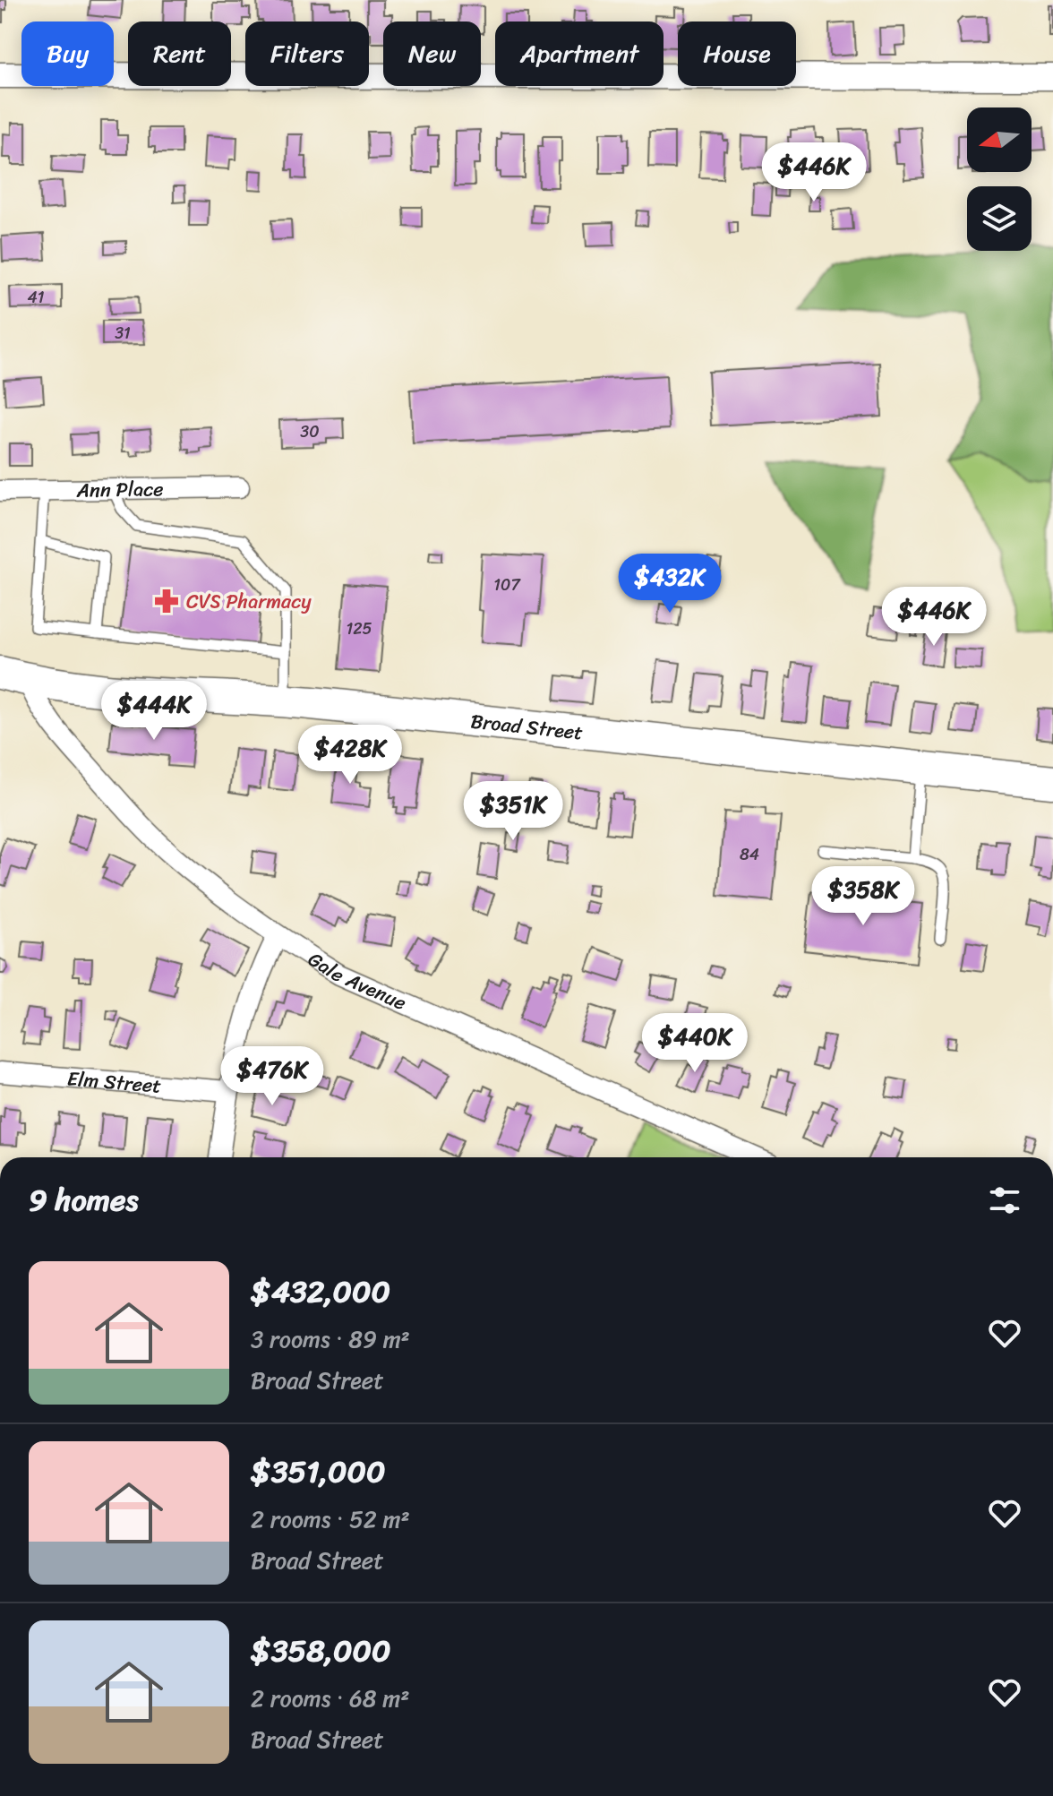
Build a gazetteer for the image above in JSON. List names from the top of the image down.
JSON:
{
  "streets": {
    "main road": ["Broad Street"],
    "street": ["Ann Place", "Gale Avenue", "Elm Street"]
  },
  "crossings": [
    ["Broad Street", "Gale Avenue"]
  ],
  "places": {
    "pharmacy": ["CVS Pharmacy"]
  },
  "house_numbers": [
    "41",
    "31",
    "30",
    "107",
    "125",
    "84"
  ],
  "north": "left",
  "page": {
    "chip": [
      "Buy",
      "Rent",
      "Filters",
      "New",
      "Apartment",
      "House"
    ],
    "price": [
      "$446K",
      "$432K",
      "$446K",
      "$444K",
      "$428K",
      "$351K",
      "$358K",
      "$440K",
      "$476K"
    ],
    "heading": "9 homes",
    "list": [
      {
        "name": "$432,000",
        "note": "3 rooms · 89 m² · Broad Street"
      },
      {
        "name": "$351,000",
        "note": "2 rooms · 52 m² · Broad Street"
      },
      {
        "name": "$358,000",
        "note": "2 rooms · 68 m² · Broad Street"
      }
    ]
  }
}
